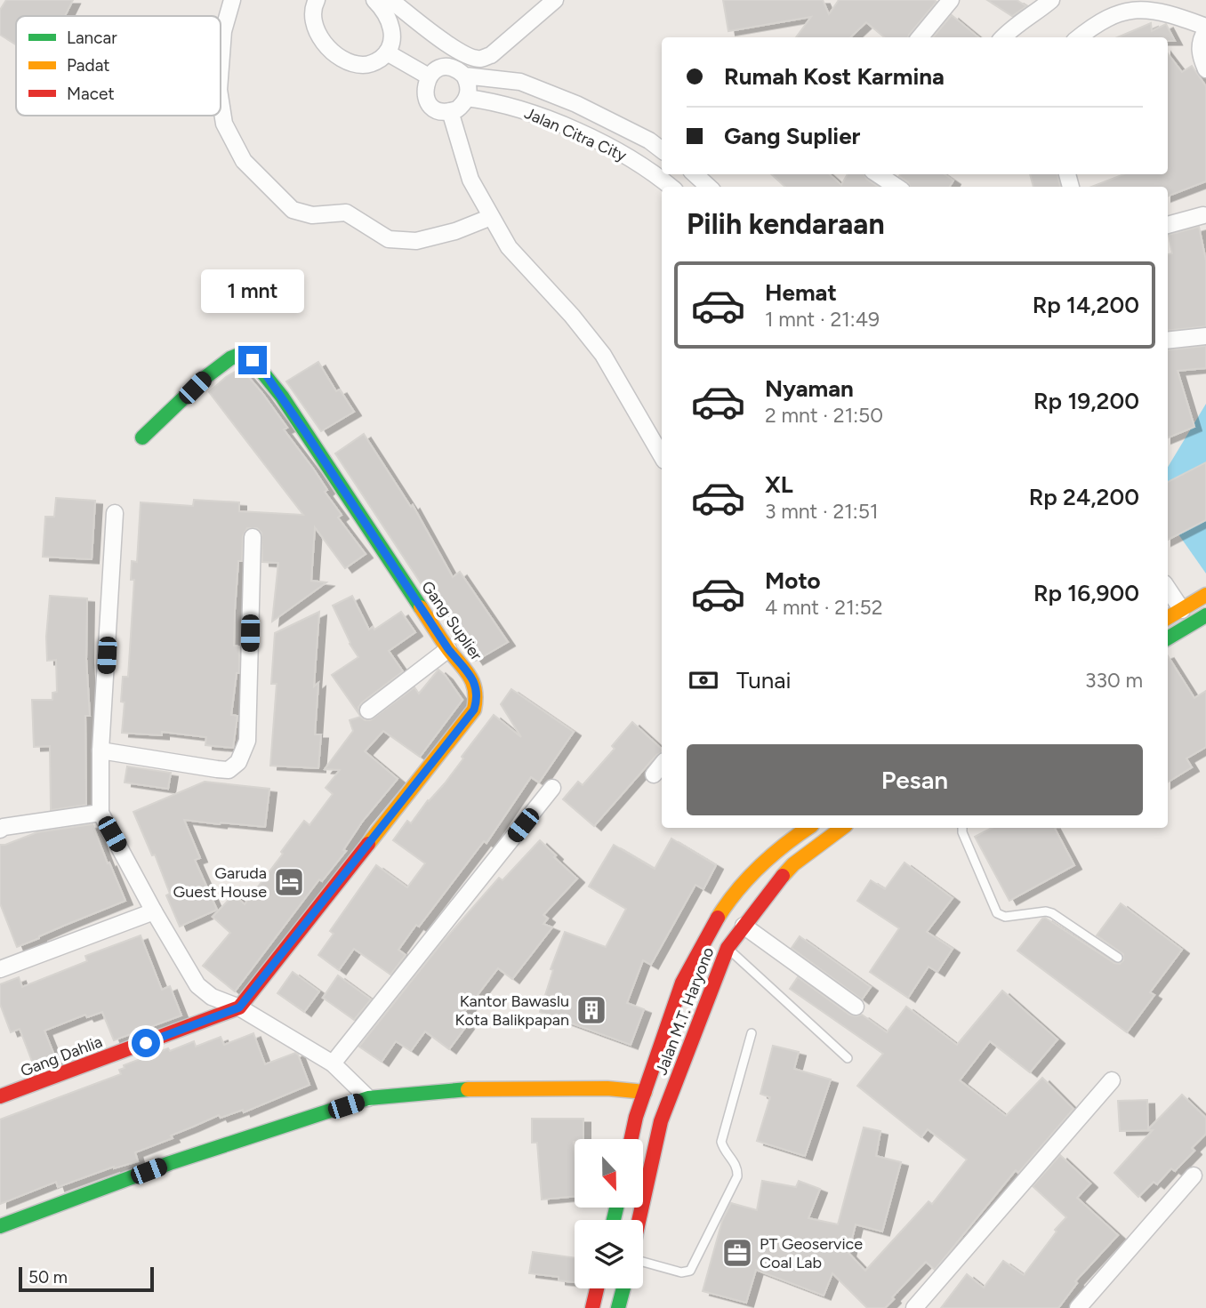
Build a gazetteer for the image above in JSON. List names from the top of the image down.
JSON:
{
  "streets": {
    "street": [
      "Jalan Citra City",
      "Gang Suplier",
      "Jalan M.T. Haryono",
      "Gang Dahlia"
    ]
  },
  "crossings": [
    ["Gang Suplier", "Gang Dahlia"]
  ],
  "places": {
    "hotel": ["Garuda Guest House"],
    "building": ["Kantor Bawaslu Kota Balikpapan"],
    "office": ["PT Geoservice Coal Lab"]
  },
  "legend": ["Lancar", "Padat", "Macet"],
  "scale_bar": "50 m",
  "north": "bottom",
  "page": {
    "banner": ["Rumah Kost Karmina", "Gang Suplier"],
    "heading": "Pilih kendaraan",
    "list": [
      {
        "name": "Hemat",
        "note": "1 mnt · 21:49",
        "value": "Rp 14,200"
      },
      {
        "name": "Nyaman",
        "note": "2 mnt · 21:50",
        "value": "Rp 19,200"
      },
      {
        "name": "XL",
        "note": "3 mnt · 21:51",
        "value": "Rp 24,200"
      },
      {
        "name": "Moto",
        "note": "4 mnt · 21:52",
        "value": "Rp 16,900"
      }
    ],
    "bubble": "1 mnt",
    "pay": ["Tunai", "330 m"],
    "buttons": "Pesan",
    "scale": "50 m"
  }
}
